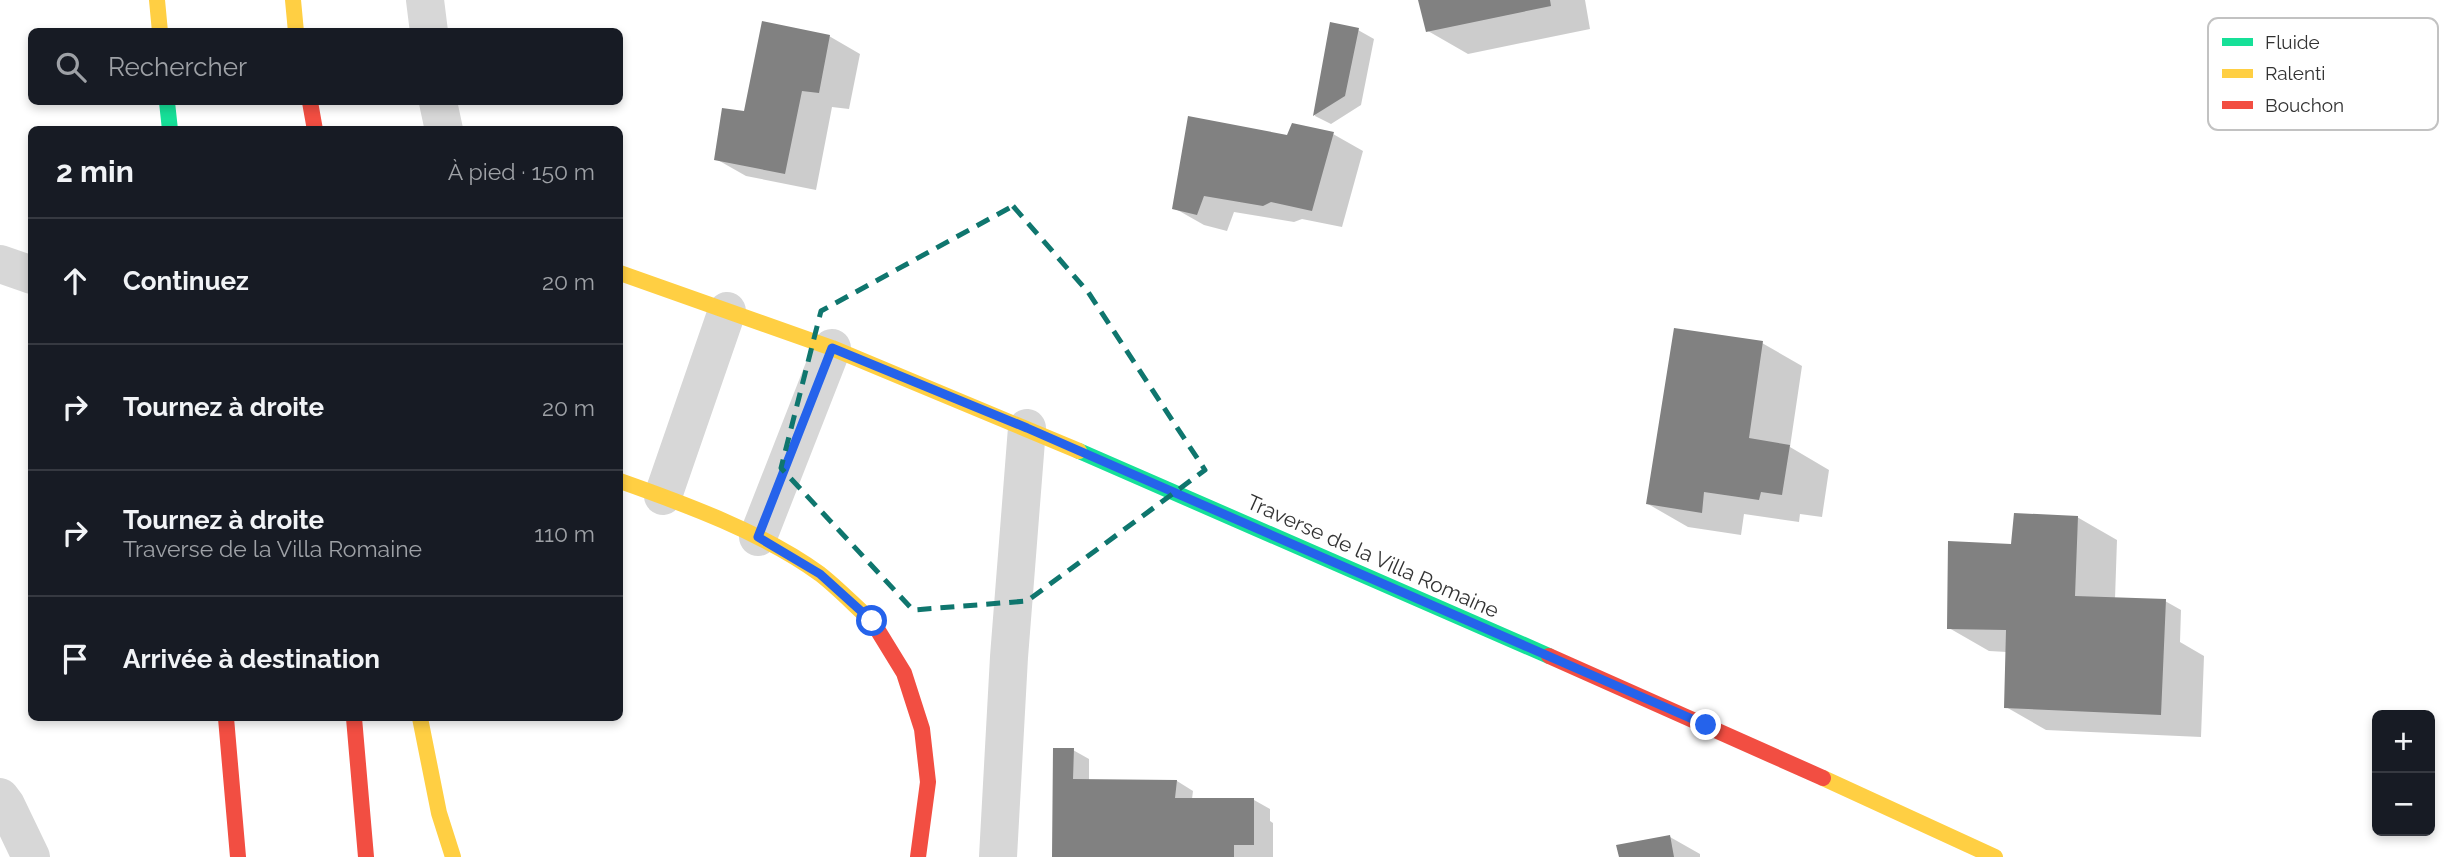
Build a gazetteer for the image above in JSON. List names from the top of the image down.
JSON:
{
  "streets": {
    "main road": ["Traverse de la Villa Romaine"]
  },
  "legend": ["Fluide", "Ralenti", "Bouchon"],
  "page": {
    "search": "Rechercher",
    "heading": ["2 min", "À pied · 150 m"],
    "list": [
      ["Continuez", "20 m"],
      ["Tournez à droite", "20 m"],
      ["Tournez à droite", "Traverse de la Villa Romaine", "110 m"],
      "Arrivée à destination"
    ],
    "map_buttons": ["+", "−"]
  }
}
